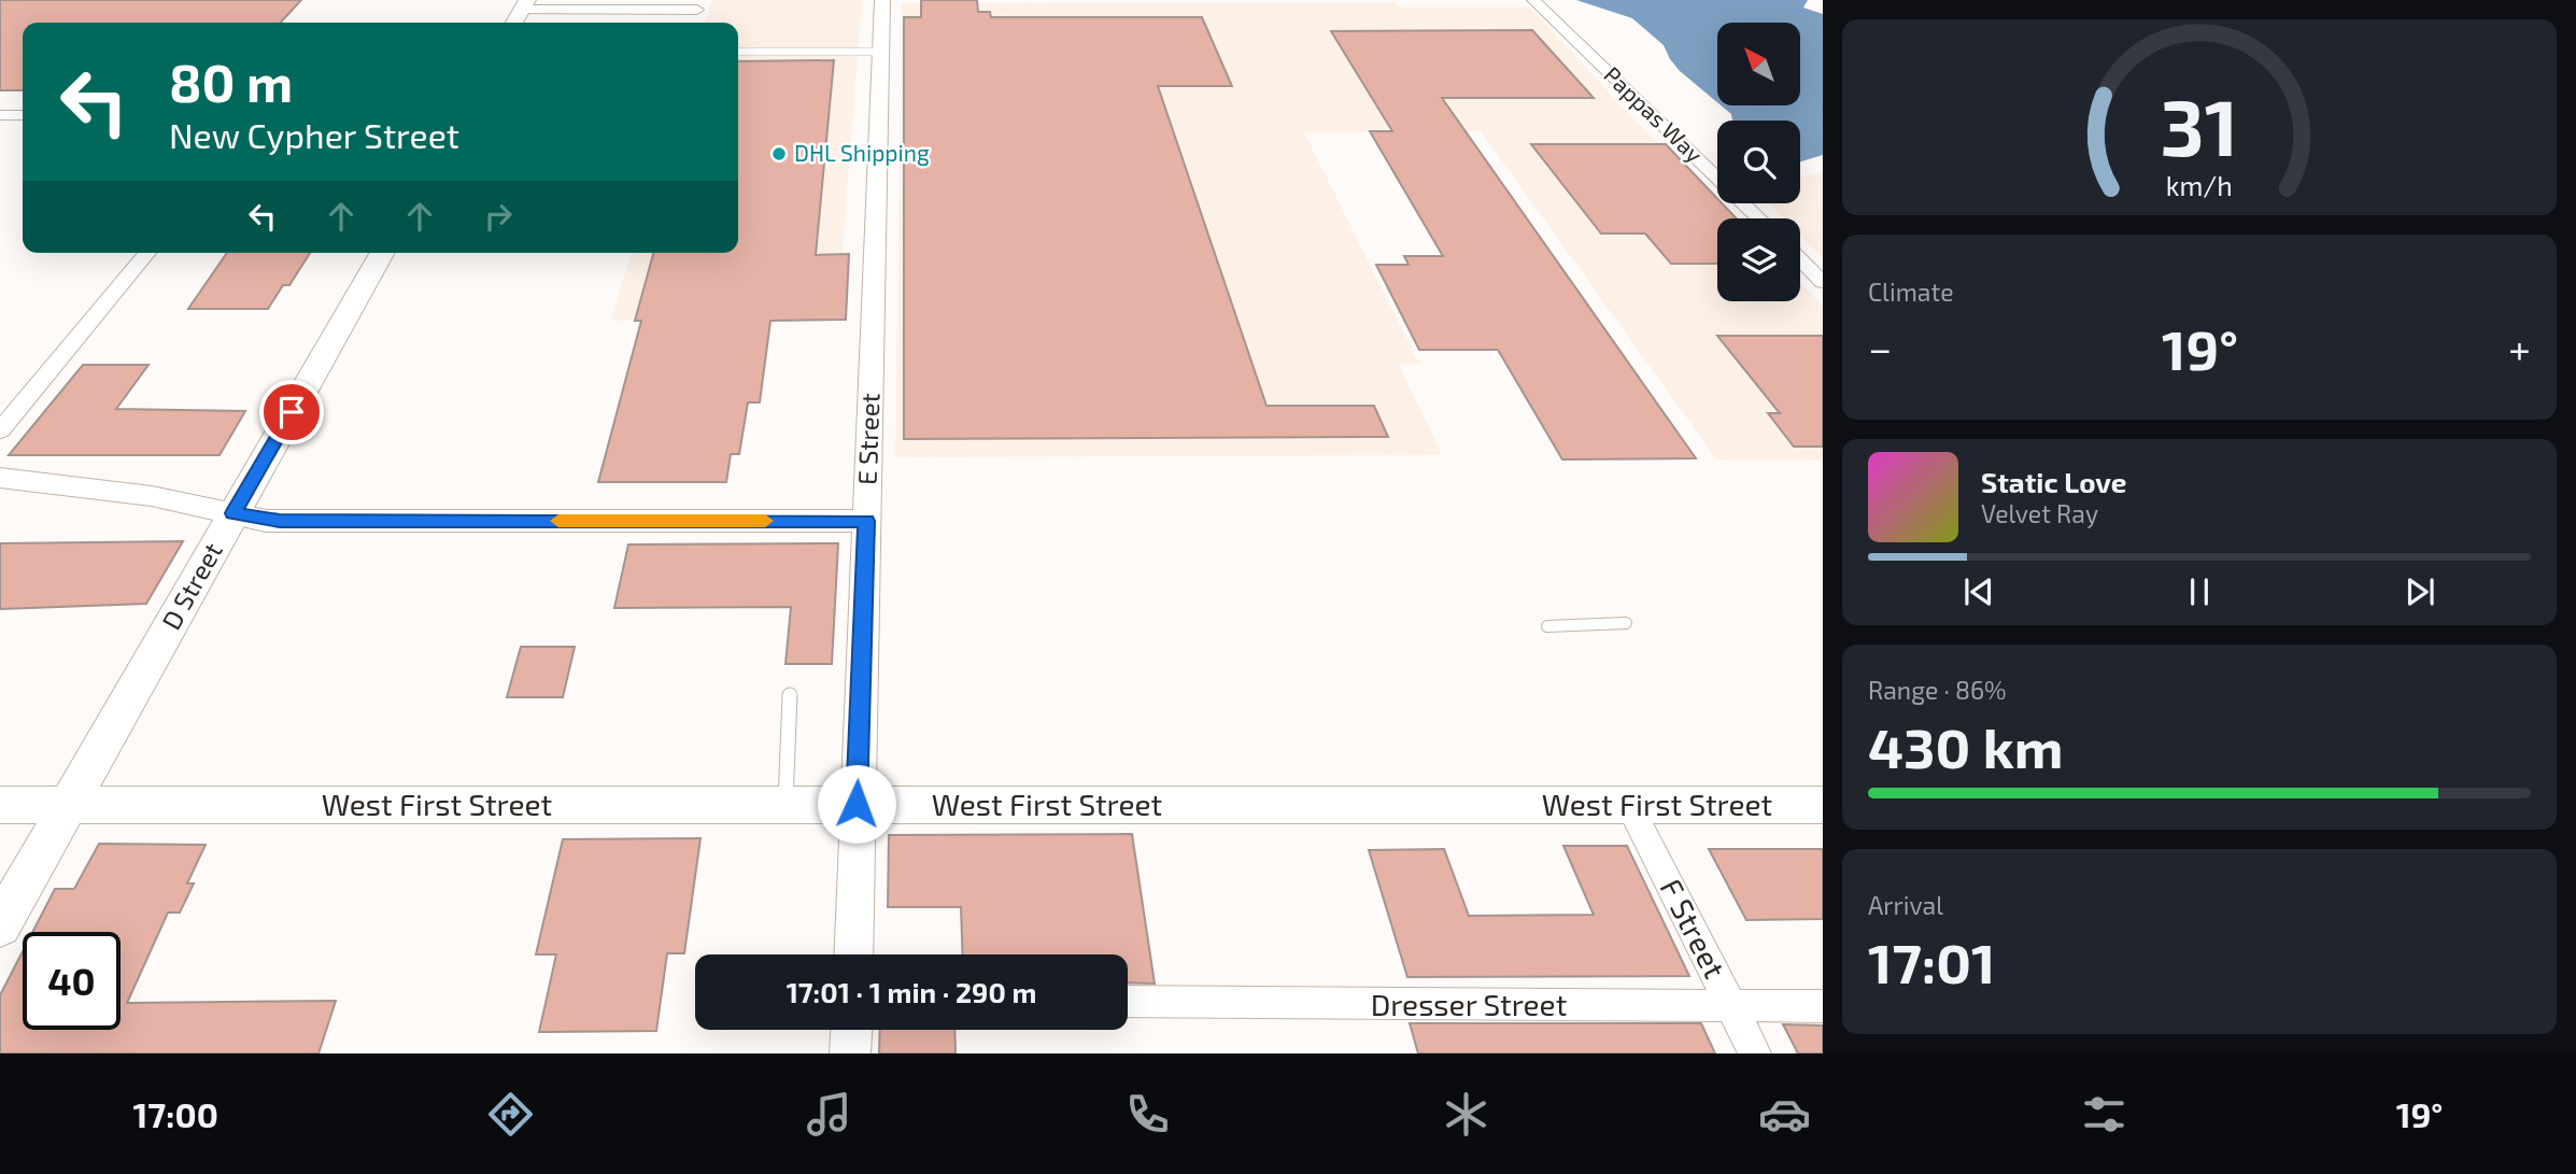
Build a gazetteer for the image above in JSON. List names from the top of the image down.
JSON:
{
  "streets": {
    "main road": ["D Street", "West First Street"],
    "street": [
      "Pappas Way",
      "E Street",
      "F Street",
      "Dresser Street"
    ]
  },
  "crossings": [
    ["E Street", "West First Street"],
    ["D Street", "West First Street"],
    ["West First Street", "F Street"],
    ["F Street", "Dresser Street"]
  ],
  "places": ["DHL Shipping"],
  "north": "top left",
  "page": {
    "turn": ["80 m", "New Cypher Street"],
    "tile": [
      "Climate",
      ["Range · 86%", "430 km"],
      ["Arrival", "17:01"]
    ],
    "heat": ["−", "19°", "+"],
    "song": ["Static Love", "Velvet Ray"],
    "limit": "40",
    "trip": "17:01 · 1 min · 290 m",
    "tabs": ["17:00", "19°"],
    "gauge": ["31", "km/h"]
  }
}
